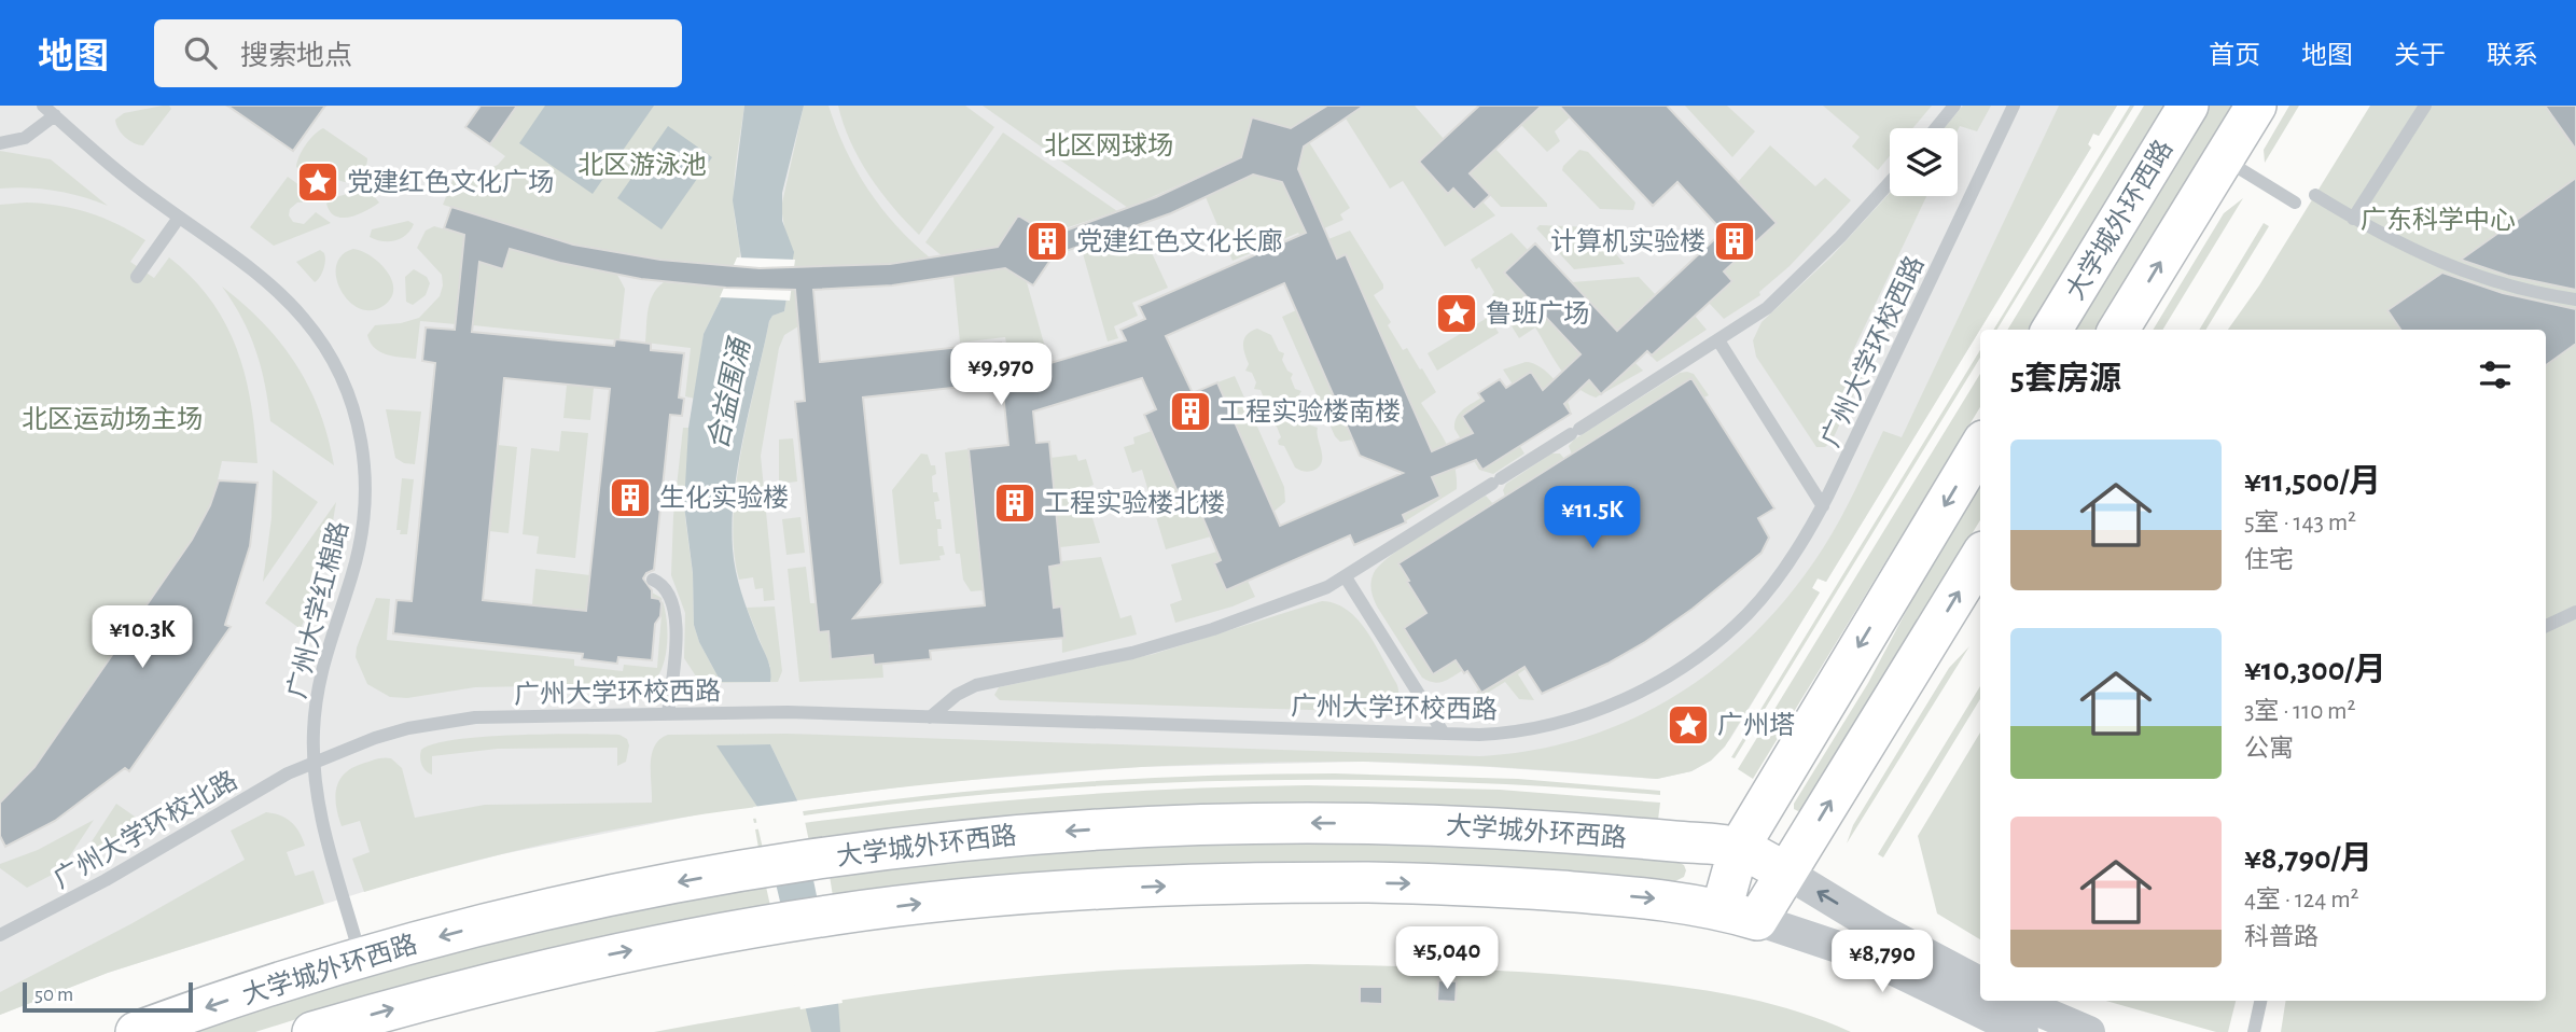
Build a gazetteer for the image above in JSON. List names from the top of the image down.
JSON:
{
  "streets": {
    "main road": ["大学城外环西路"],
    "lane": ["广州大学环校西路", "广州大学红棉路", "广州大学环校北路"]
  },
  "crossings": [
    ["大学城外环西路", "广州大学红棉路"],
    ["广州大学环校西路", "广州大学红棉路"],
    ["广州大学环校西路", "广州大学环校北路"],
    ["广州大学红棉路", "广州大学环校北路"]
  ],
  "water": ["合益围涌"],
  "parks": [
    "北区网球场",
    "北区游泳池",
    "广东科学中心",
    "北区运动场主场"
  ],
  "places": {
    "place": ["党建红色文化广场", "鲁班广场", "广州塔"],
    "building": [
      "党建红色文化长廊",
      "计算机实验楼",
      "工程实验楼南楼",
      "生化实验楼",
      "工程实验楼北楼"
    ]
  },
  "scale_bar": "50 m",
  "page": {
    "header": "地图",
    "search": "搜索地点",
    "nav": [
      "首页",
      "地图",
      "关于",
      "联系"
    ],
    "heading": "5套房源",
    "price": [
      "¥9,970",
      "¥11.5K",
      "¥10.3K",
      "¥5,040",
      "¥8,790"
    ],
    "list": [
      {
        "name": "¥11,500/月",
        "note": "5室 · 143 m² · 住宅"
      },
      {
        "name": "¥10,300/月",
        "note": "3室 · 110 m² · 公寓"
      },
      {
        "name": "¥8,790/月",
        "note": "4室 · 124 m² · 科普路"
      }
    ],
    "scale": "50 m"
  }
}
